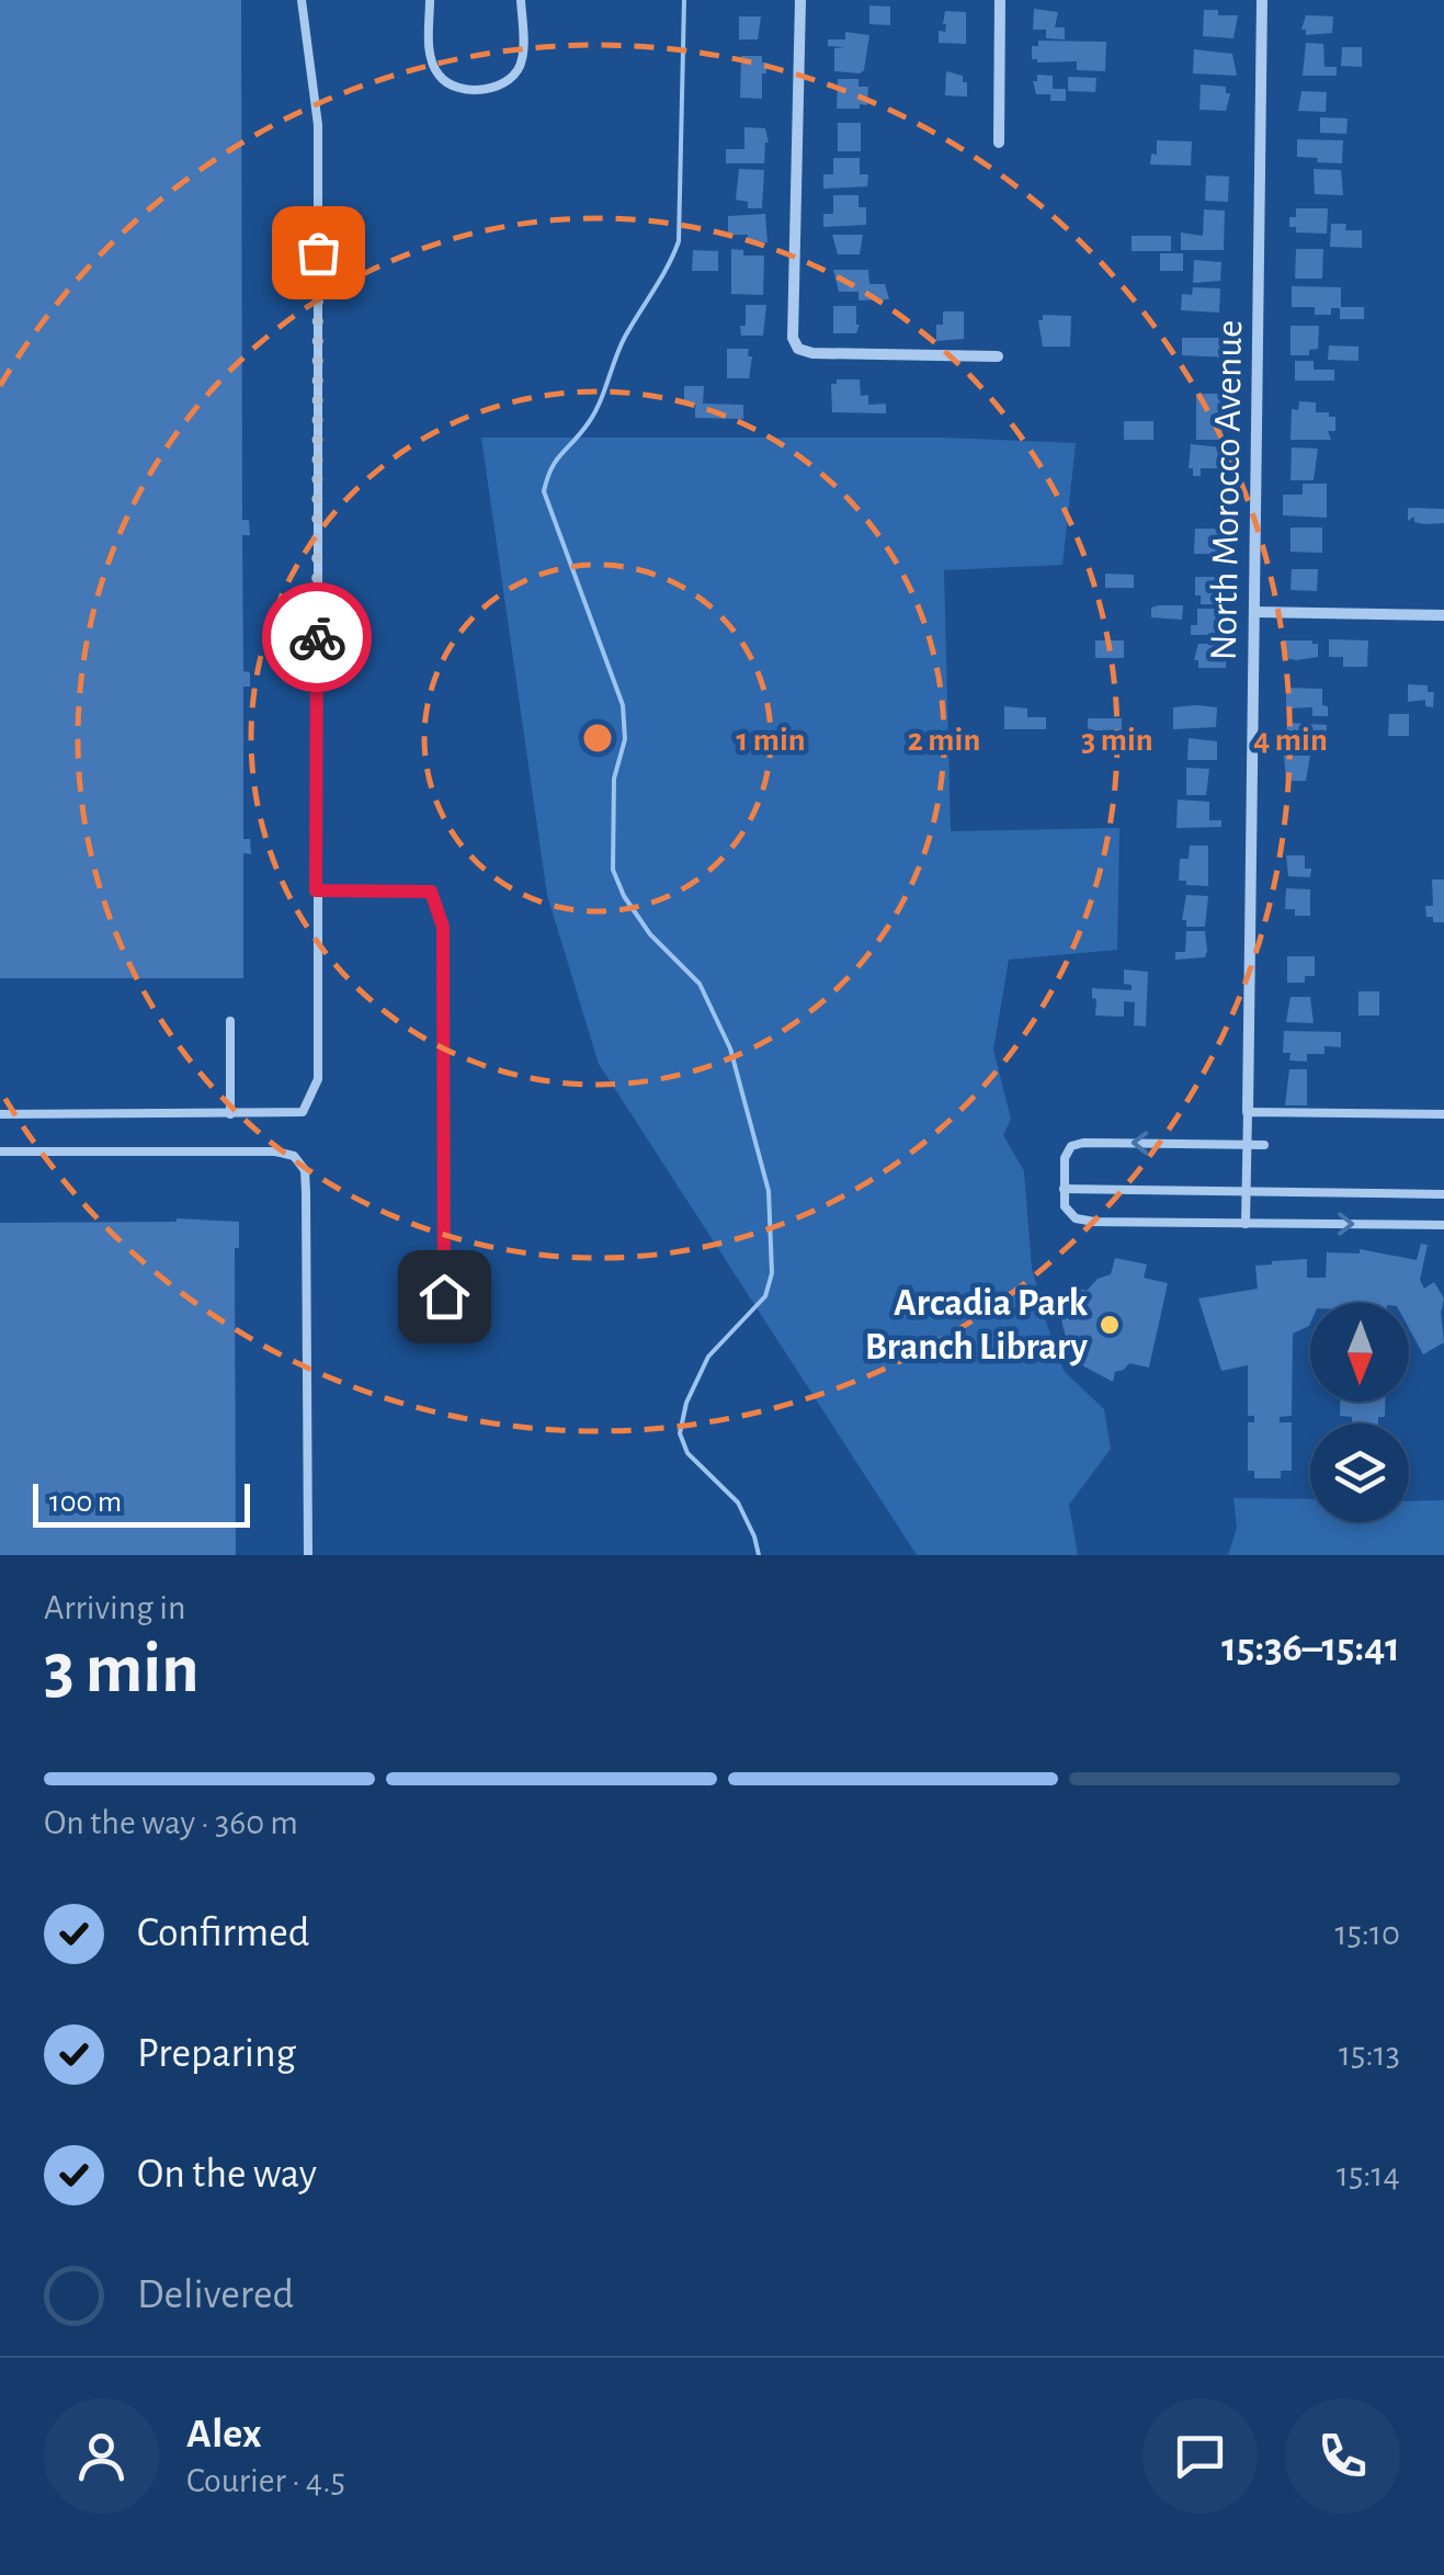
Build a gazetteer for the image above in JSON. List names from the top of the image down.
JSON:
{
  "streets": {
    "street": ["North Morocco Avenue"]
  },
  "places": ["Arcadia Park Branch Library"],
  "scale_bar": "100 m",
  "north": "bottom",
  "page": {
    "scale": "100 m",
    "heading": ["3 min", "Arriving in", "15:36–15:41"],
    "panel": ["Alex", "Courier · 4.5"],
    "bar": "On the way · 360 m",
    "list": [
      ["Confirmed", "15:10"],
      ["Preparing", "15:13"],
      ["On the way", "15:14"],
      "Delivered"
    ]
  },
  "rings": [
    "1 min",
    "2 min",
    "3 min",
    "4 min"
  ]
}
